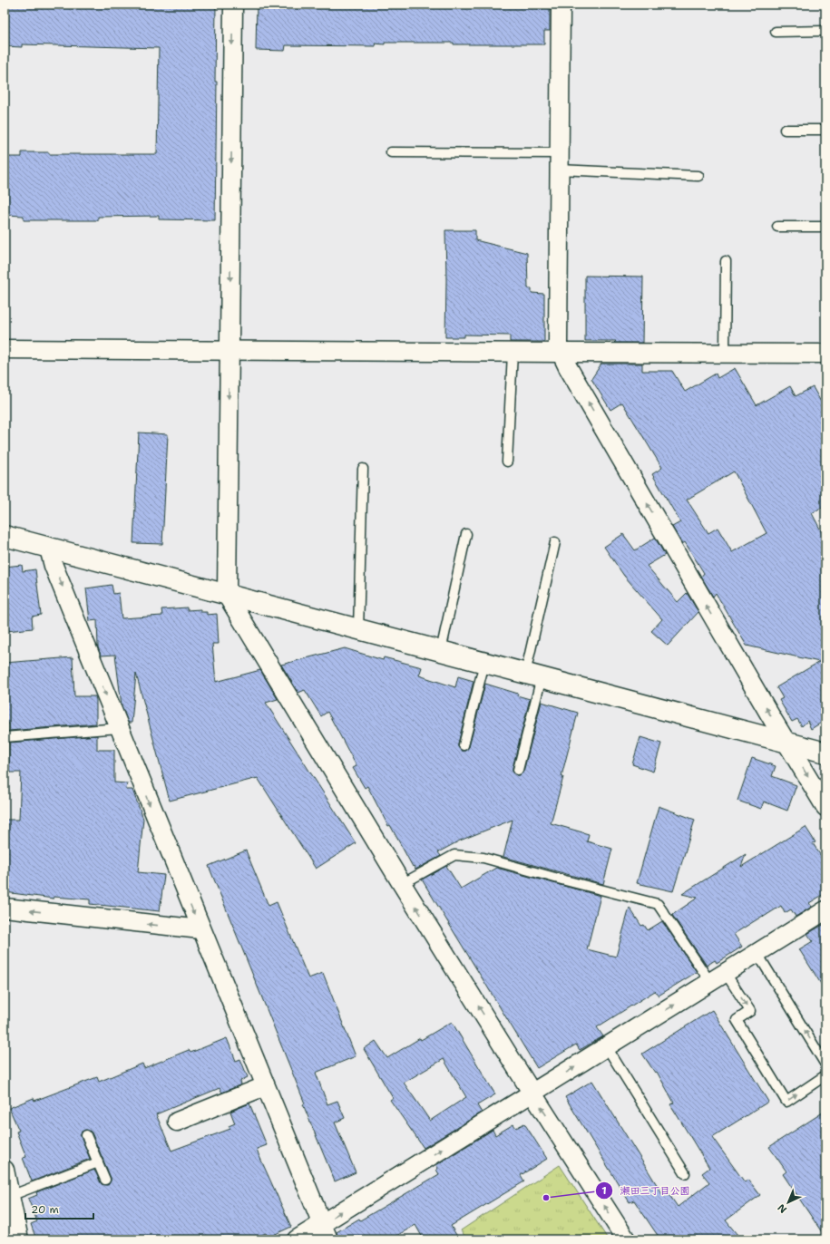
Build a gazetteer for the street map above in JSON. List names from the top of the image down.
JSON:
{
  "places": ["瀬田三丁目公園"],
  "scale_bar": "20 m",
  "north": "bottom left"
}
